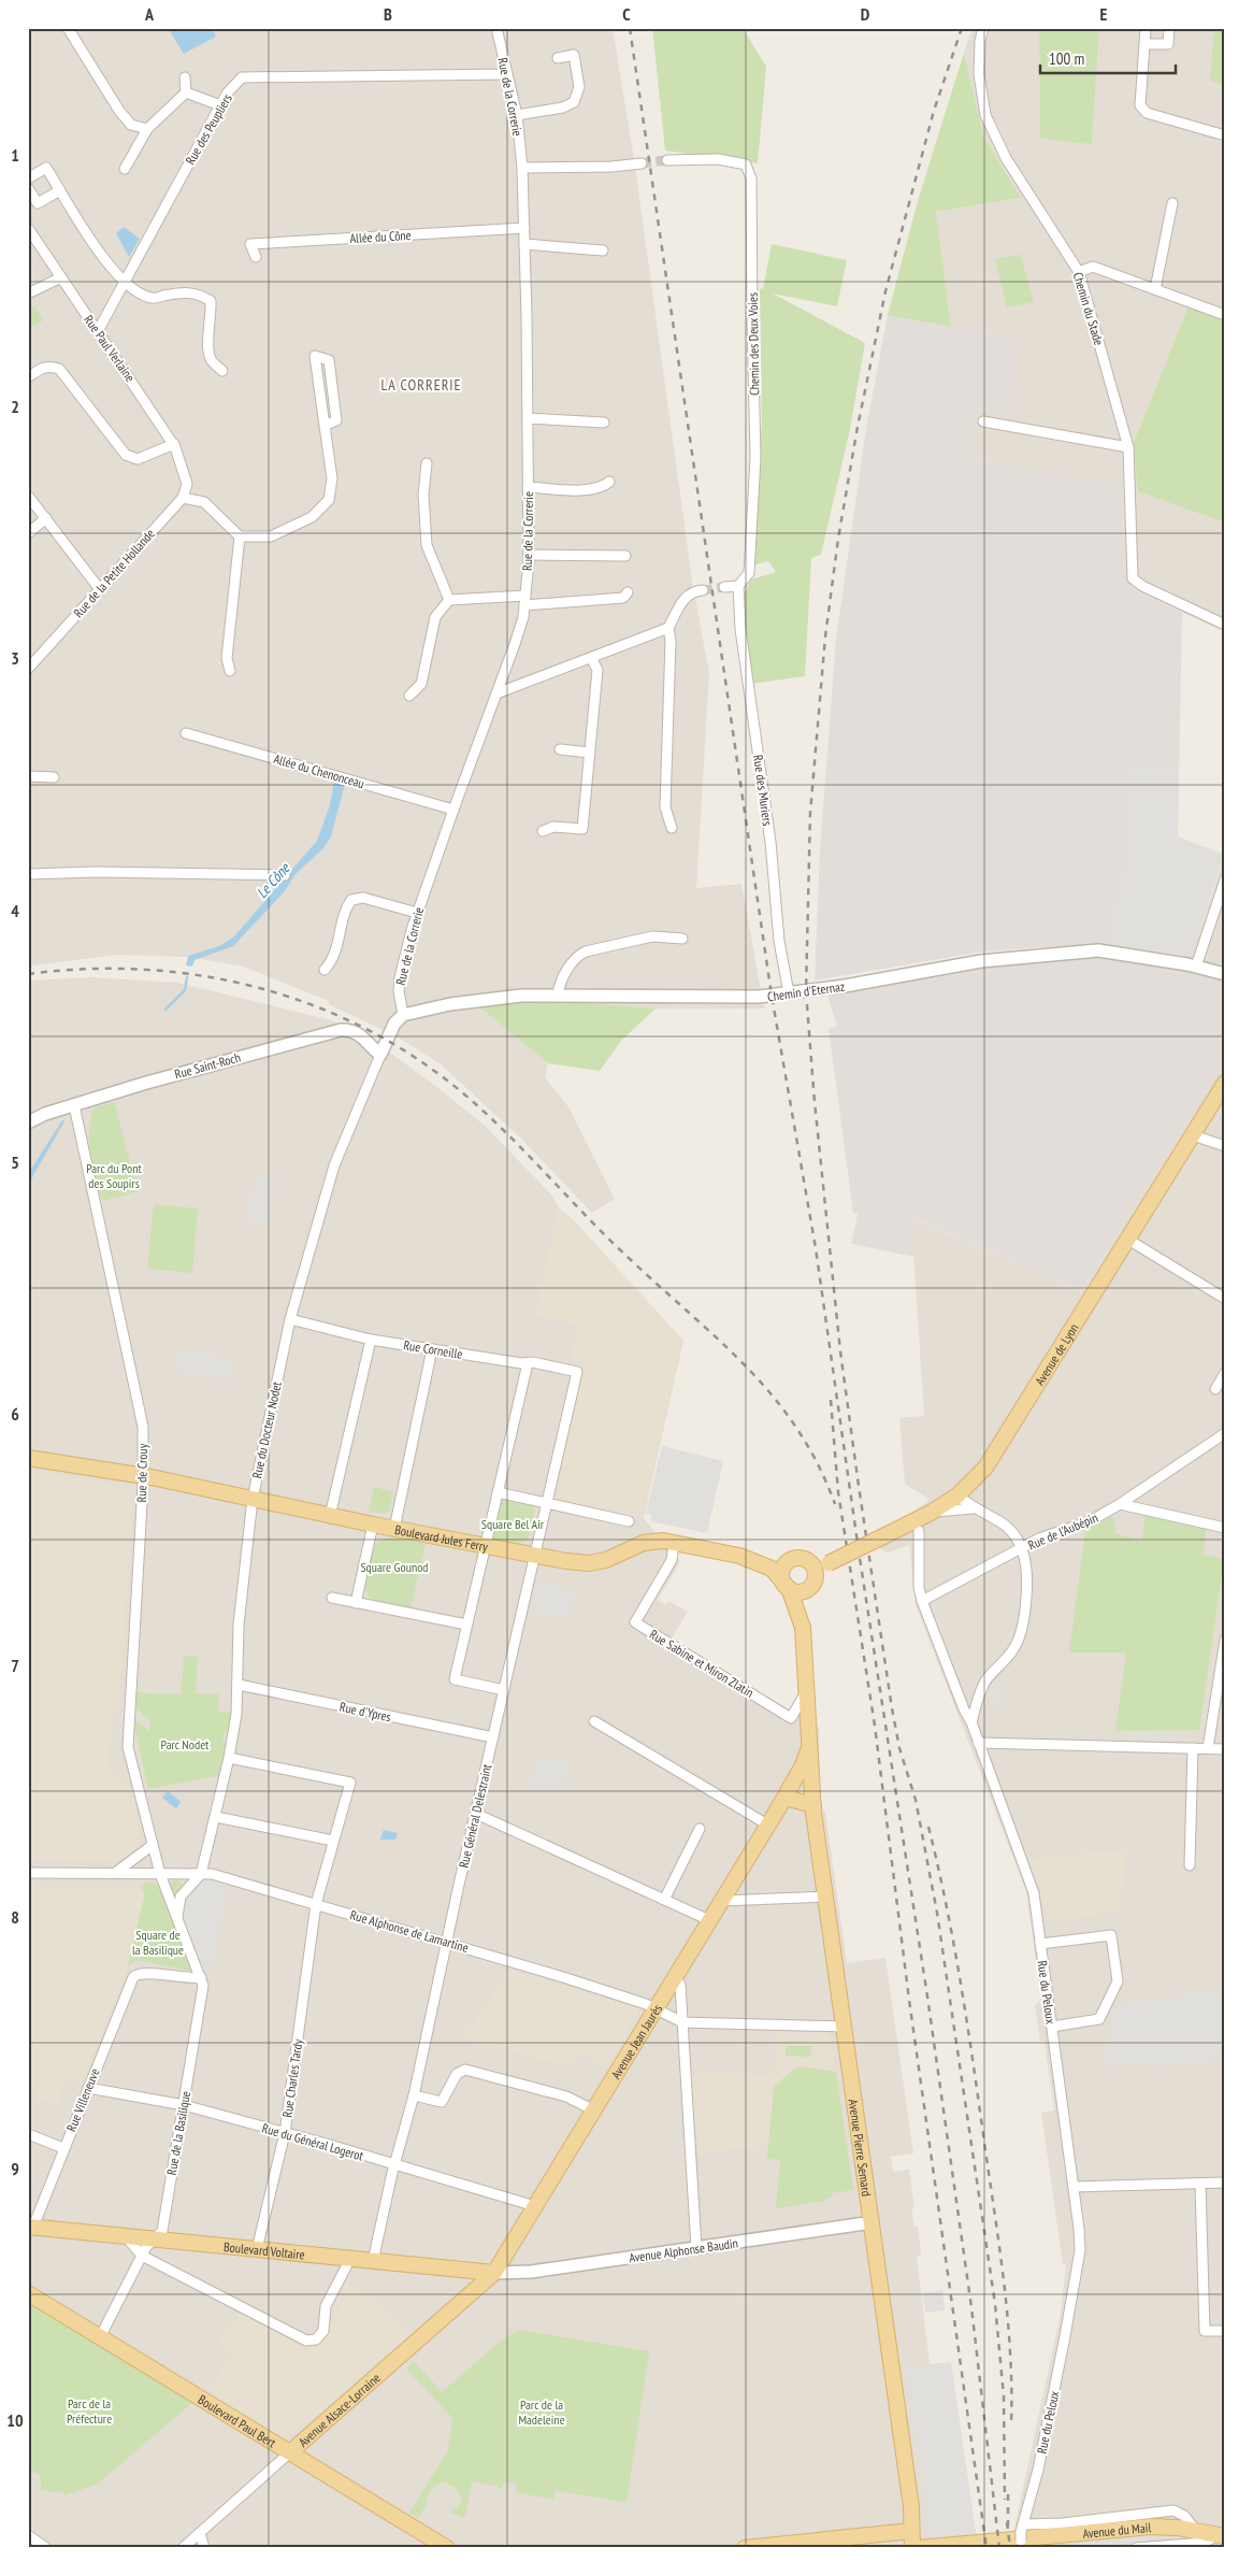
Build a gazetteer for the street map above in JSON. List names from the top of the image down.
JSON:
{
  "streets": {
    "main road": [
      "Avenue de Lyon",
      "Boulevard Jules Ferry",
      "Avenue Jean Jaurès",
      "Avenue Pierre Semard",
      "Boulevard Voltaire",
      "Avenue Alsace-Lorraine",
      "Boulevard Paul Bert",
      "Avenue du Mail"
    ],
    "street": [
      "Rue de la Correrie",
      "Rue des Peupliers",
      "Allée du Cône",
      "Chemin du Stade",
      "Chemin des Deux Voies",
      "Rue Paul Verlaine",
      "Rue de la Petite Hollande",
      "Allée du Chenonceau",
      "Rue des Muriers",
      "Chemin d'Eternaz",
      "Rue Saint-Roch",
      "Rue Corneille",
      "Rue du Docteur Nodet",
      "Rue de Crouy",
      "Rue de l'Aubépin",
      "Rue Sabine et Miron Zlatin",
      "Rue d'Ypres",
      "Rue Général Delestraint",
      "Rue Alphonse de Lamartine",
      "Rue du Peloux",
      "Rue Charles Tardy",
      "Rue Villeneuve",
      "Rue de la Basilique",
      "Rue du Général Logerot",
      "Avenue Alphonse Baudin"
    ]
  },
  "crossings": [
    ["Rue de la Correrie", "Rue des Peupliers"],
    ["Rue de la Correrie", "Allée du Cône"],
    ["Rue de la Correrie", "Allée du Chenonceau"],
    ["Rue de la Correrie", "Chemin d'Eternaz"],
    ["Rue des Peupliers", "Rue Paul Verlaine"],
    ["Chemin des Deux Voies", "Rue des Muriers"],
    ["Rue Paul Verlaine", "Rue de la Petite Hollande"],
    ["Rue des Muriers", "Chemin d'Eternaz"],
    ["Rue Saint-Roch", "Rue du Docteur Nodet"],
    ["Rue Saint-Roch", "Rue de Crouy"],
    ["Rue Corneille", "Rue du Docteur Nodet"],
    ["Rue Corneille", "Rue Général Delestraint"],
    ["Avenue de Lyon", "Boulevard Jules Ferry"],
    ["Avenue de Lyon", "Avenue Jean Jaurès"],
    ["Rue du Docteur Nodet", "Boulevard Jules Ferry"],
    ["Rue du Docteur Nodet", "Rue d'Ypres"],
    ["Rue du Docteur Nodet", "Rue Alphonse de Lamartine"],
    ["Rue du Docteur Nodet", "Rue Charles Tardy"],
    ["Rue de Crouy", "Boulevard Jules Ferry"],
    ["Rue de Crouy", "Rue Alphonse de Lamartine"],
    ["Rue de Crouy", "Rue de la Basilique"],
    ["Rue de l'Aubépin", "Rue du Peloux"],
    ["Boulevard Jules Ferry", "Rue Sabine et Miron Zlatin"],
    ["Boulevard Jules Ferry", "Rue Général Delestraint"],
    ["Boulevard Jules Ferry", "Avenue Jean Jaurès"],
    ["Rue Sabine et Miron Zlatin", "Avenue Jean Jaurès"],
    ["Rue d'Ypres", "Rue Général Delestraint"],
    ["Rue Général Delestraint", "Rue Alphonse de Lamartine"],
    ["Rue Général Delestraint", "Rue du Général Logerot"],
    ["Rue Général Delestraint", "Boulevard Voltaire"],
    ["Rue Alphonse de Lamartine", "Avenue Jean Jaurès"],
    ["Rue Alphonse de Lamartine", "Rue Charles Tardy"],
    ["Rue Alphonse de Lamartine", "Rue de la Basilique"],
    ["Avenue Jean Jaurès", "Rue du Général Logerot"],
    ["Avenue Jean Jaurès", "Avenue Pierre Semard"],
    ["Avenue Jean Jaurès", "Boulevard Voltaire"],
    ["Avenue Jean Jaurès", "Avenue Alphonse Baudin"],
    ["Avenue Jean Jaurès", "Avenue Alsace-Lorraine"],
    ["Rue Charles Tardy", "Rue du Général Logerot"],
    ["Rue Charles Tardy", "Boulevard Voltaire"],
    ["Rue Villeneuve", "Rue de la Basilique"],
    ["Rue Villeneuve", "Rue du Général Logerot"],
    ["Rue Villeneuve", "Boulevard Voltaire"],
    ["Rue de la Basilique", "Rue du Général Logerot"],
    ["Rue de la Basilique", "Boulevard Voltaire"],
    ["Rue de la Basilique", "Boulevard Paul Bert"],
    ["Avenue Pierre Semard", "Avenue Alphonse Baudin"],
    ["Avenue Pierre Semard", "Avenue du Mail"],
    ["Boulevard Voltaire", "Avenue Alphonse Baudin"],
    ["Boulevard Voltaire", "Avenue Alsace-Lorraine"],
    ["Avenue Alphonse Baudin", "Avenue Alsace-Lorraine"],
    ["Avenue Alsace-Lorraine", "Boulevard Paul Bert"]
  ],
  "districts": ["LA CORRERIE"],
  "water": ["Le Cône"],
  "parks": [
    "Parc du Pont des Soupirs",
    "Square Bel Air",
    "Square Gounod",
    "Parc Nodet",
    "Square de la Basilique",
    "Parc de la Préfecture",
    "Parc de la Madeleine"
  ],
  "scale_bar": "100 m",
  "grid": {
    "columns": [
      "A",
      "B",
      "C",
      "D",
      "E"
    ],
    "rows": [
      "1",
      "2",
      "3",
      "4",
      "5",
      "6",
      "7",
      "8",
      "9",
      "10"
    ]
  }
}
